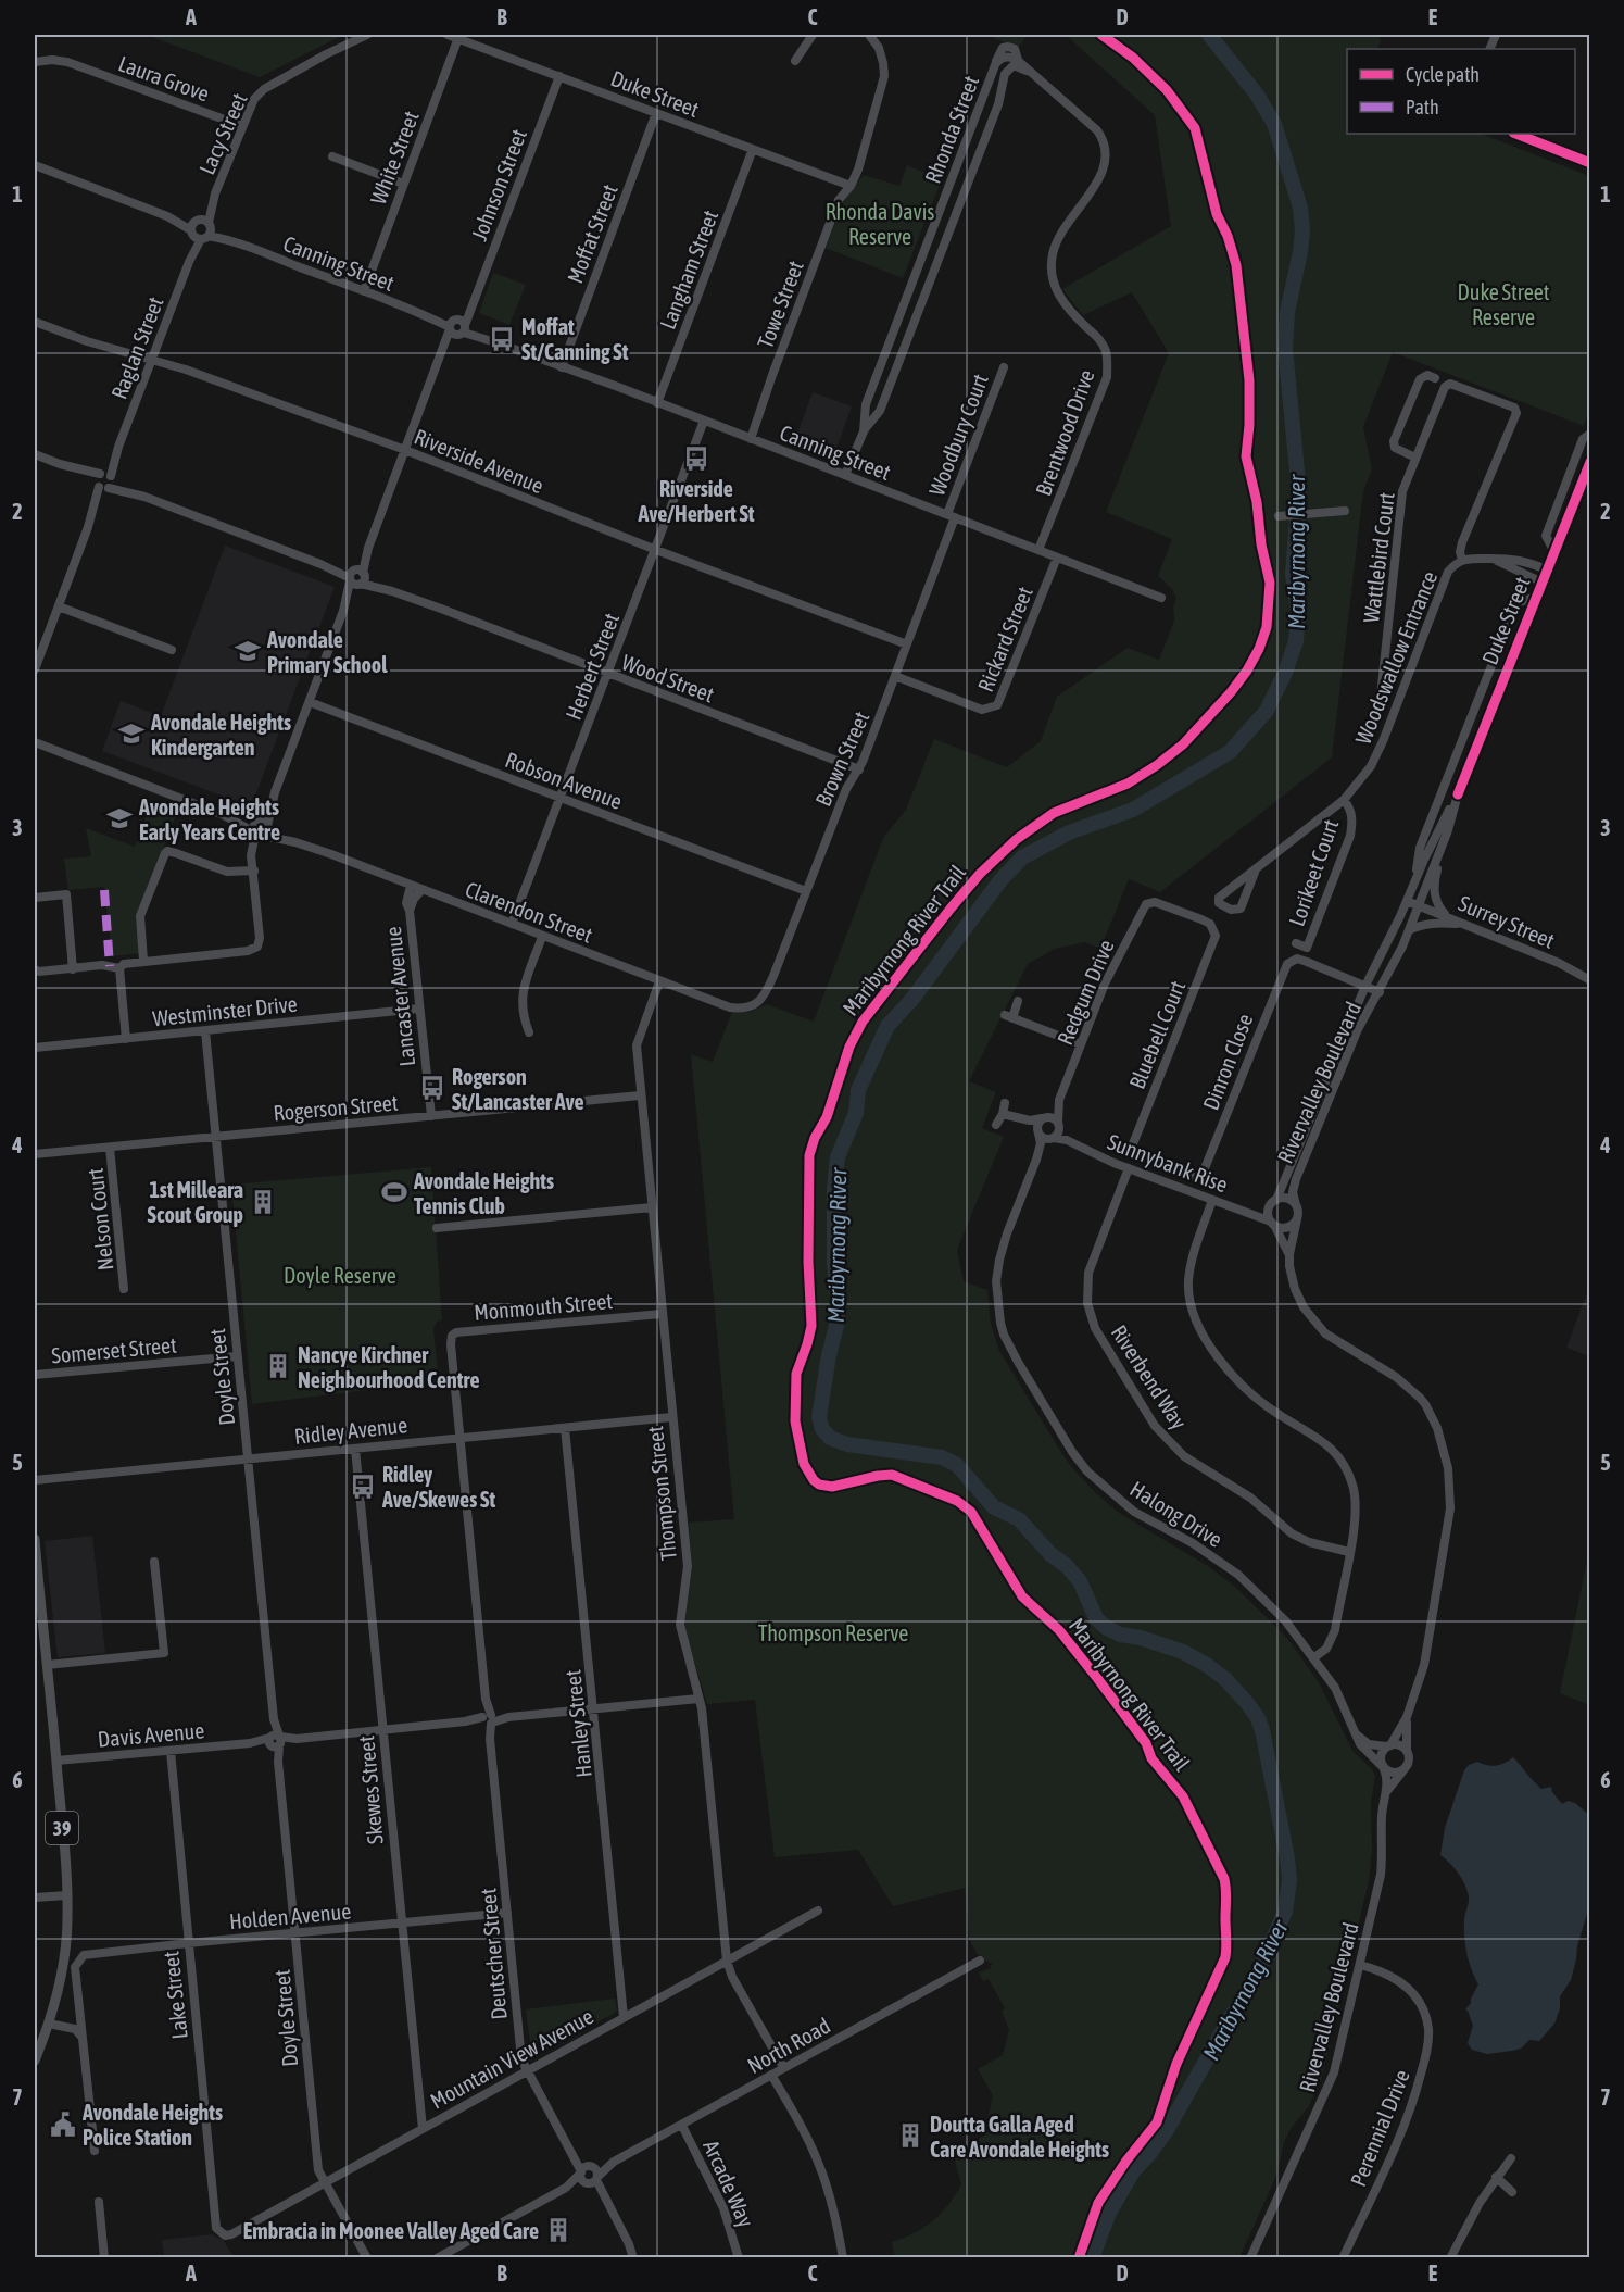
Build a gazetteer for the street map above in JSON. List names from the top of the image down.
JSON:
{
  "streets": {
    "main road": ["39"],
    "street": [
      "Laura Grove",
      "Duke Street",
      "Rhonda Street",
      "Lacy Street",
      "White Street",
      "Johnson Street",
      "Moffat Street",
      "Canning Street",
      "Langham Street",
      "Towe Street",
      "Raglan Street",
      "Brentwood Drive",
      "Woodbury Court",
      "Riverside Avenue",
      "Wattlebird Court",
      "Rickard Street",
      "Woodswallow Entrance",
      "Herbert Street",
      "Wood Street",
      "Brown Street",
      "Robson Avenue",
      "Lorikeet Court",
      "Clarendon Street",
      "Surrey Street",
      "Redgum Drive",
      "Lancaster Avenue",
      "Westminster Drive",
      "Bluebell Court",
      "Dinron Close",
      "Rivervalley Boulevard",
      "Rogerson Street",
      "Sunnybank Rise",
      "Nelson Court",
      "Monmouth Street",
      "Somerset Street",
      "Doyle Street",
      "Riverbend Way",
      "Ridley Avenue",
      "Thompson Street",
      "Halong Drive",
      "Hanley Street",
      "Davis Avenue",
      "Skewes Street",
      "Holden Avenue",
      "Deutscher Street",
      "Lake Street",
      "North Road",
      "Mountain View Avenue",
      "Perennial Drive",
      "Arcade Way"
    ],
    "cycle path": ["Maribyrnong River Trail"]
  },
  "crossings": [
    ["Laura Grove", "Lacy Street"],
    ["Duke Street", "White Street"],
    ["Duke Street", "Johnson Street"],
    ["Duke Street", "Moffat Street"],
    ["Duke Street", "Langham Street"],
    ["Duke Street", "Towe Street"],
    ["Duke Street", "Woodswallow Entrance"],
    ["Duke Street", "Surrey Street"],
    ["Duke Street", "Rivervalley Boulevard"],
    ["Rhonda Street", "Canning Street"],
    ["Rhonda Street", "Brentwood Drive"],
    ["Lacy Street", "Canning Street"],
    ["Lacy Street", "Raglan Street"],
    ["White Street", "Canning Street"],
    ["Johnson Street", "Canning Street"],
    ["Moffat Street", "Canning Street"],
    ["Canning Street", "Langham Street"],
    ["Canning Street", "Towe Street"],
    ["Canning Street", "Raglan Street"],
    ["Canning Street", "Brentwood Drive"],
    ["Canning Street", "Woodbury Court"],
    ["Canning Street", "Rickard Street"],
    ["Canning Street", "Herbert Street"],
    ["Canning Street", "Brown Street"],
    ["Raglan Street", "Riverside Avenue"],
    ["Raglan Street", "Wood Street"],
    ["Woodbury Court", "Brown Street"],
    ["Riverside Avenue", "Herbert Street"],
    ["Riverside Avenue", "Brown Street"],
    ["Wattlebird Court", "Woodswallow Entrance"],
    ["Rickard Street", "Brown Street"],
    ["Woodswallow Entrance", "Lorikeet Court"],
    ["Herbert Street", "Wood Street"],
    ["Herbert Street", "Robson Avenue"],
    ["Herbert Street", "Clarendon Street"],
    ["Wood Street", "Brown Street"],
    ["Brown Street", "Robson Avenue"],
    ["Brown Street", "Clarendon Street"],
    ["Clarendon Street", "Lancaster Avenue"],
    ["Clarendon Street", "Thompson Street"],
    ["Surrey Street", "Rivervalley Boulevard"],
    ["Redgum Drive", "Bluebell Court"],
    ["Redgum Drive", "Sunnybank Rise"],
    ["Redgum Drive", "Halong Drive"],
    ["Lancaster Avenue", "Westminster Drive"],
    ["Lancaster Avenue", "Rogerson Street"],
    ["Westminster Drive", "Doyle Street"],
    ["Dinron Close", "Rivervalley Boulevard"],
    ["Rivervalley Boulevard", "Sunnybank Rise"],
    ["Rivervalley Boulevard", "Halong Drive"],
    ["Rivervalley Boulevard", "Perennial Drive"],
    ["Rogerson Street", "Nelson Court"],
    ["Rogerson Street", "Doyle Street"],
    ["Rogerson Street", "Thompson Street"],
    ["Sunnybank Rise", "Riverbend Way"],
    ["Sunnybank Rise", "Halong Drive"],
    ["Monmouth Street", "Ridley Avenue"],
    ["Monmouth Street", "Thompson Street"],
    ["Monmouth Street", "Deutscher Street"],
    ["Somerset Street", "Doyle Street"],
    ["Doyle Street", "Ridley Avenue"],
    ["Doyle Street", "Davis Avenue"],
    ["Doyle Street", "Holden Avenue"],
    ["Doyle Street", "Mountain View Avenue"],
    ["Ridley Avenue", "Thompson Street"],
    ["Ridley Avenue", "Hanley Street"],
    ["Ridley Avenue", "Skewes Street"],
    ["Ridley Avenue", "Deutscher Street"],
    ["Thompson Street", "Davis Avenue"],
    ["Thompson Street", "North Road"],
    ["Thompson Street", "Mountain View Avenue"],
    ["Hanley Street", "Davis Avenue"],
    ["Hanley Street", "Mountain View Avenue"],
    ["Davis Avenue", "Skewes Street"],
    ["Davis Avenue", "39"],
    ["Davis Avenue", "Deutscher Street"],
    ["Davis Avenue", "Lake Street"],
    ["Skewes Street", "Holden Avenue"],
    ["Skewes Street", "Mountain View Avenue"],
    ["Holden Avenue", "Deutscher Street"],
    ["Holden Avenue", "Lake Street"],
    ["Deutscher Street", "North Road"],
    ["Deutscher Street", "Mountain View Avenue"],
    ["Lake Street", "Mountain View Avenue"],
    ["North Road", "Arcade Way"]
  ],
  "water": ["Maribyrnong River"],
  "parks": [
    "Rhonda Davis Reserve",
    "Duke Street Reserve",
    "Doyle Reserve",
    "Thompson Reserve"
  ],
  "places": {
    "bus stop": [
      "Moffat St/Canning St",
      "Riverside Ave/Herbert St",
      "Rogerson St/Lancaster Ave",
      "Ridley Ave/Skewes St"
    ],
    "school or university": ["Avondale Primary School", "Avondale Heights Kindergarten", "Avondale Heights Early Years Centre"],
    "sports": ["Avondale Heights Tennis Club"],
    "building": [
      "1st Milleara Scout Group",
      "Nancye Kirchner Neighbourhood Centre",
      "Doutta Galla Aged Care Avondale Heights",
      "Embracia in Moonee Valley Aged Care"
    ],
    "public building": ["Avondale Heights Police Station"]
  },
  "legend": ["Cycle path", "Path"],
  "grid": {
    "columns": [
      "A",
      "B",
      "C",
      "D",
      "E"
    ],
    "rows": [
      "1",
      "2",
      "3",
      "4",
      "5",
      "6",
      "7"
    ]
  }
}
